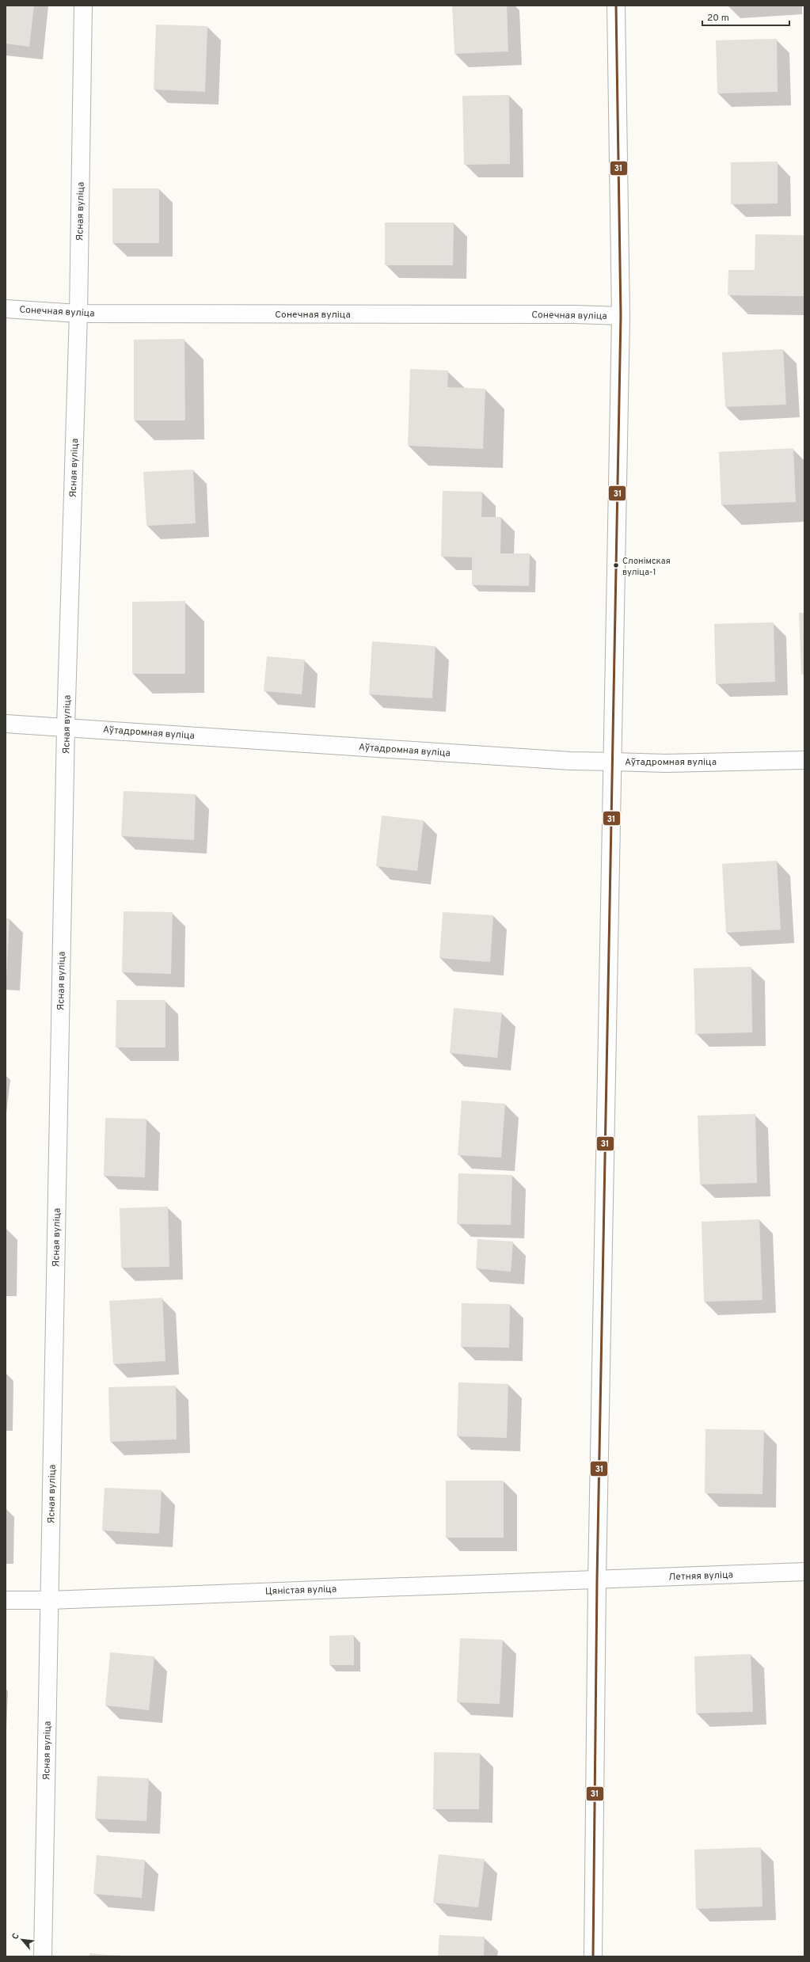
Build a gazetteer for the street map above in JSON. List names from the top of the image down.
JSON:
{
  "streets": {
    "street": [
      "Ясная вуліца",
      "Сонечная вуліца",
      "Аўтадромная вуліца",
      "Летняя вуліца",
      "Цяністая вуліца"
    ]
  },
  "crossings": [
    ["Ясная вуліца", "Сонечная вуліца"],
    ["Ясная вуліца", "Аўтадромная вуліца"],
    ["Ясная вуліца", "Цяністая вуліца"],
    ["Летняя вуліца", "Цяністая вуліца"]
  ],
  "places": ["Слонімская вуліца-1"],
  "lines": ["transit line 31"],
  "scale_bar": "20 m",
  "north": "top left"
}
